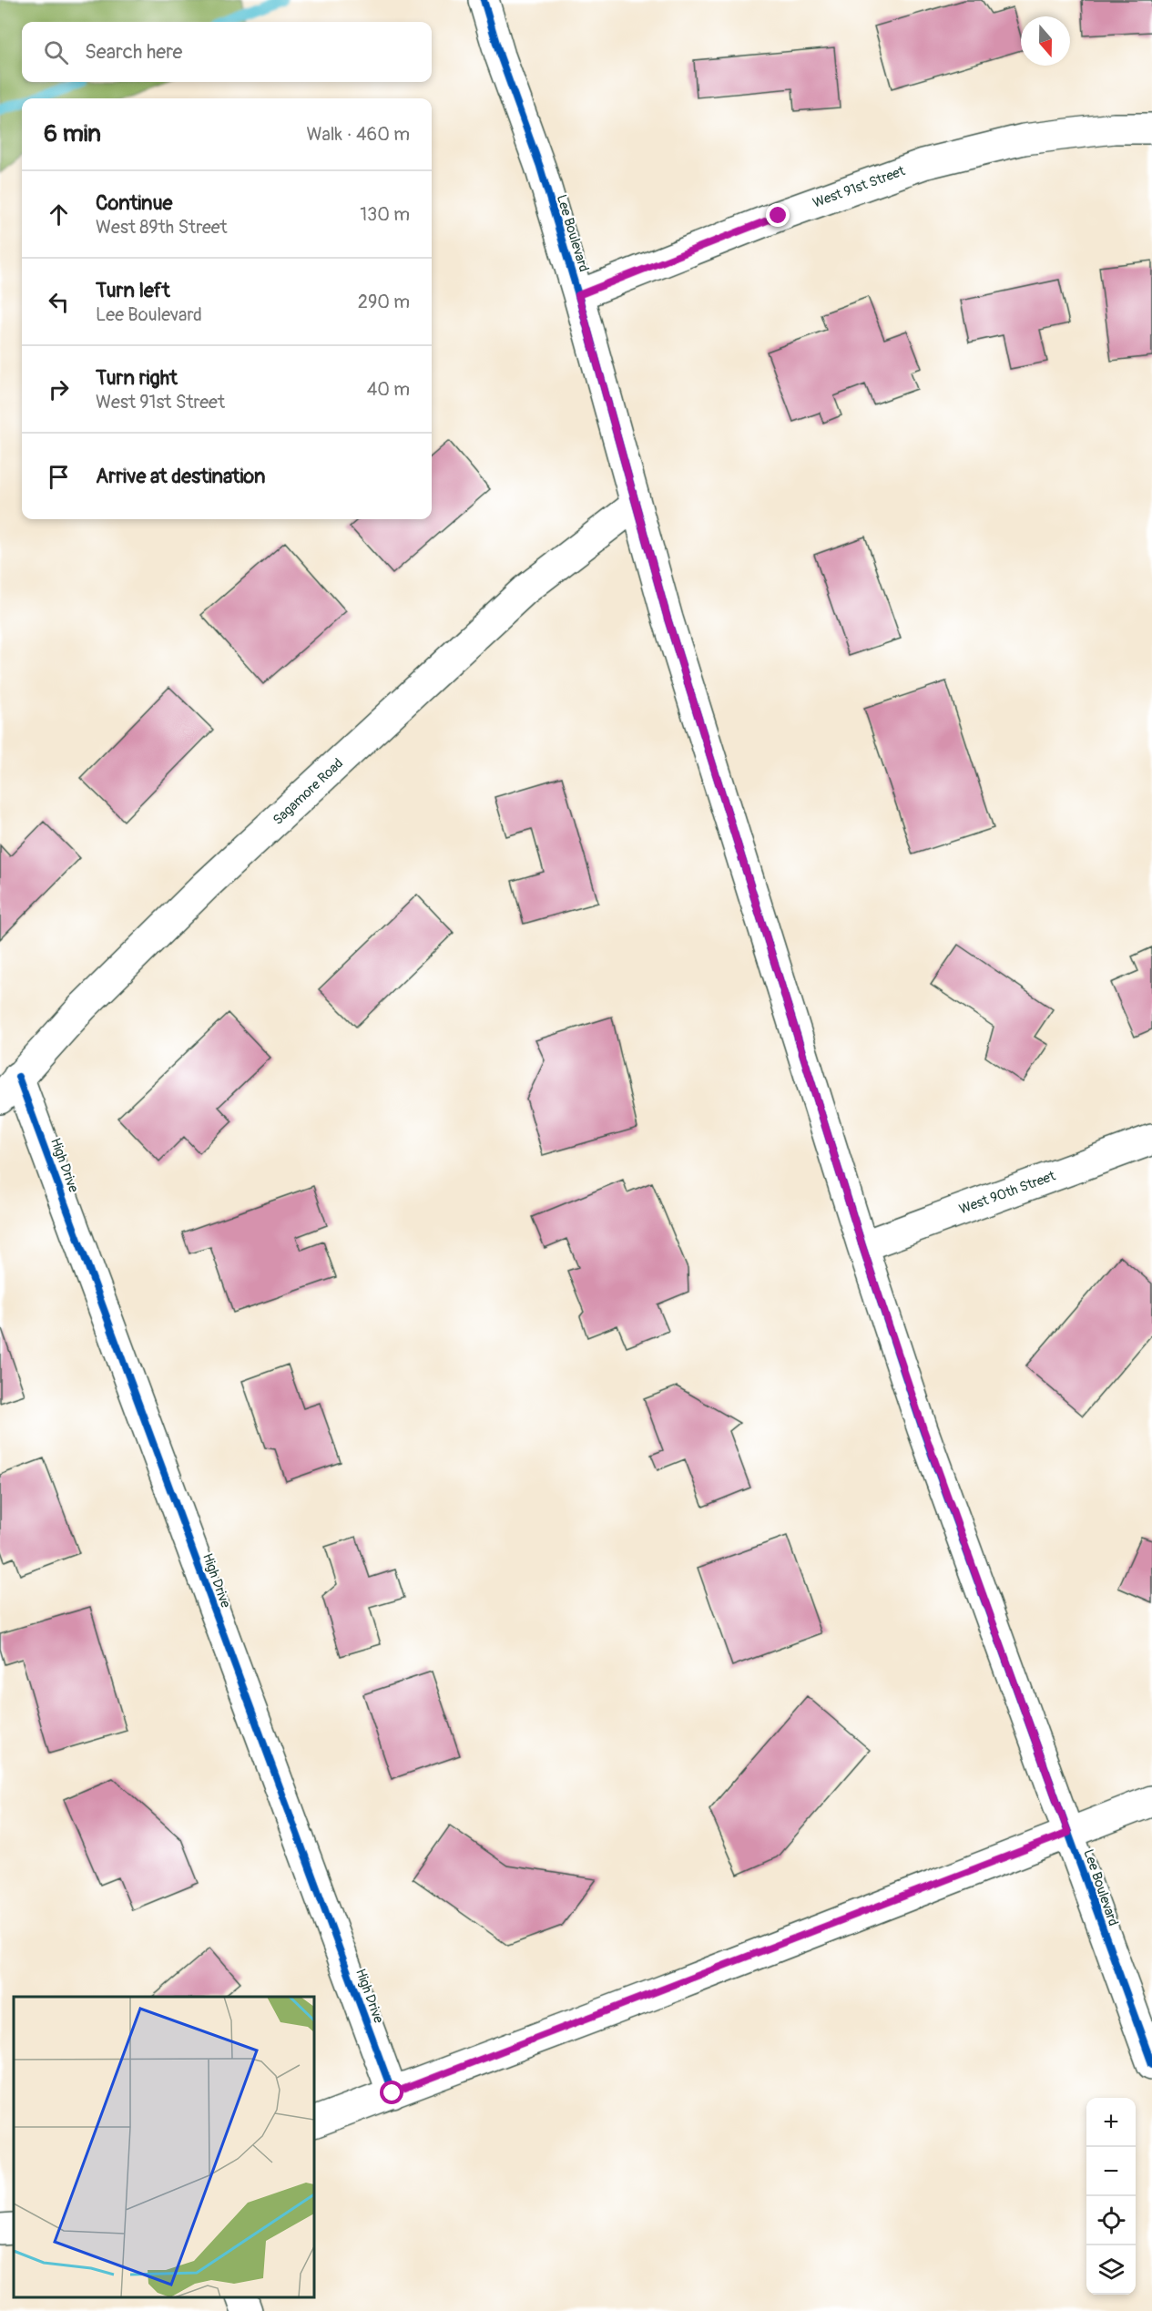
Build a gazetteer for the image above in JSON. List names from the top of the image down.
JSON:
{
  "streets": {
    "street": [
      "West 91st Street",
      "Lee Boulevard",
      "Sagamore Road",
      "High Drive",
      "West 90th Street"
    ]
  },
  "crossings": [
    ["West 91st Street", "Lee Boulevard"],
    ["Lee Boulevard", "Sagamore Road"],
    ["Lee Boulevard", "West 90th Street"],
    ["Sagamore Road", "High Drive"]
  ],
  "north": "bottom",
  "page": {
    "search": "Search here",
    "heading": ["6 min", "Walk · 460 m"],
    "list": [
      ["Continue", "West 89th Street", "130 m"],
      ["Turn left", "Lee Boulevard", "290 m"],
      ["Turn right", "West 91st Street", "40 m"],
      "Arrive at destination"
    ],
    "map_buttons": ["+", "−"]
  }
}
